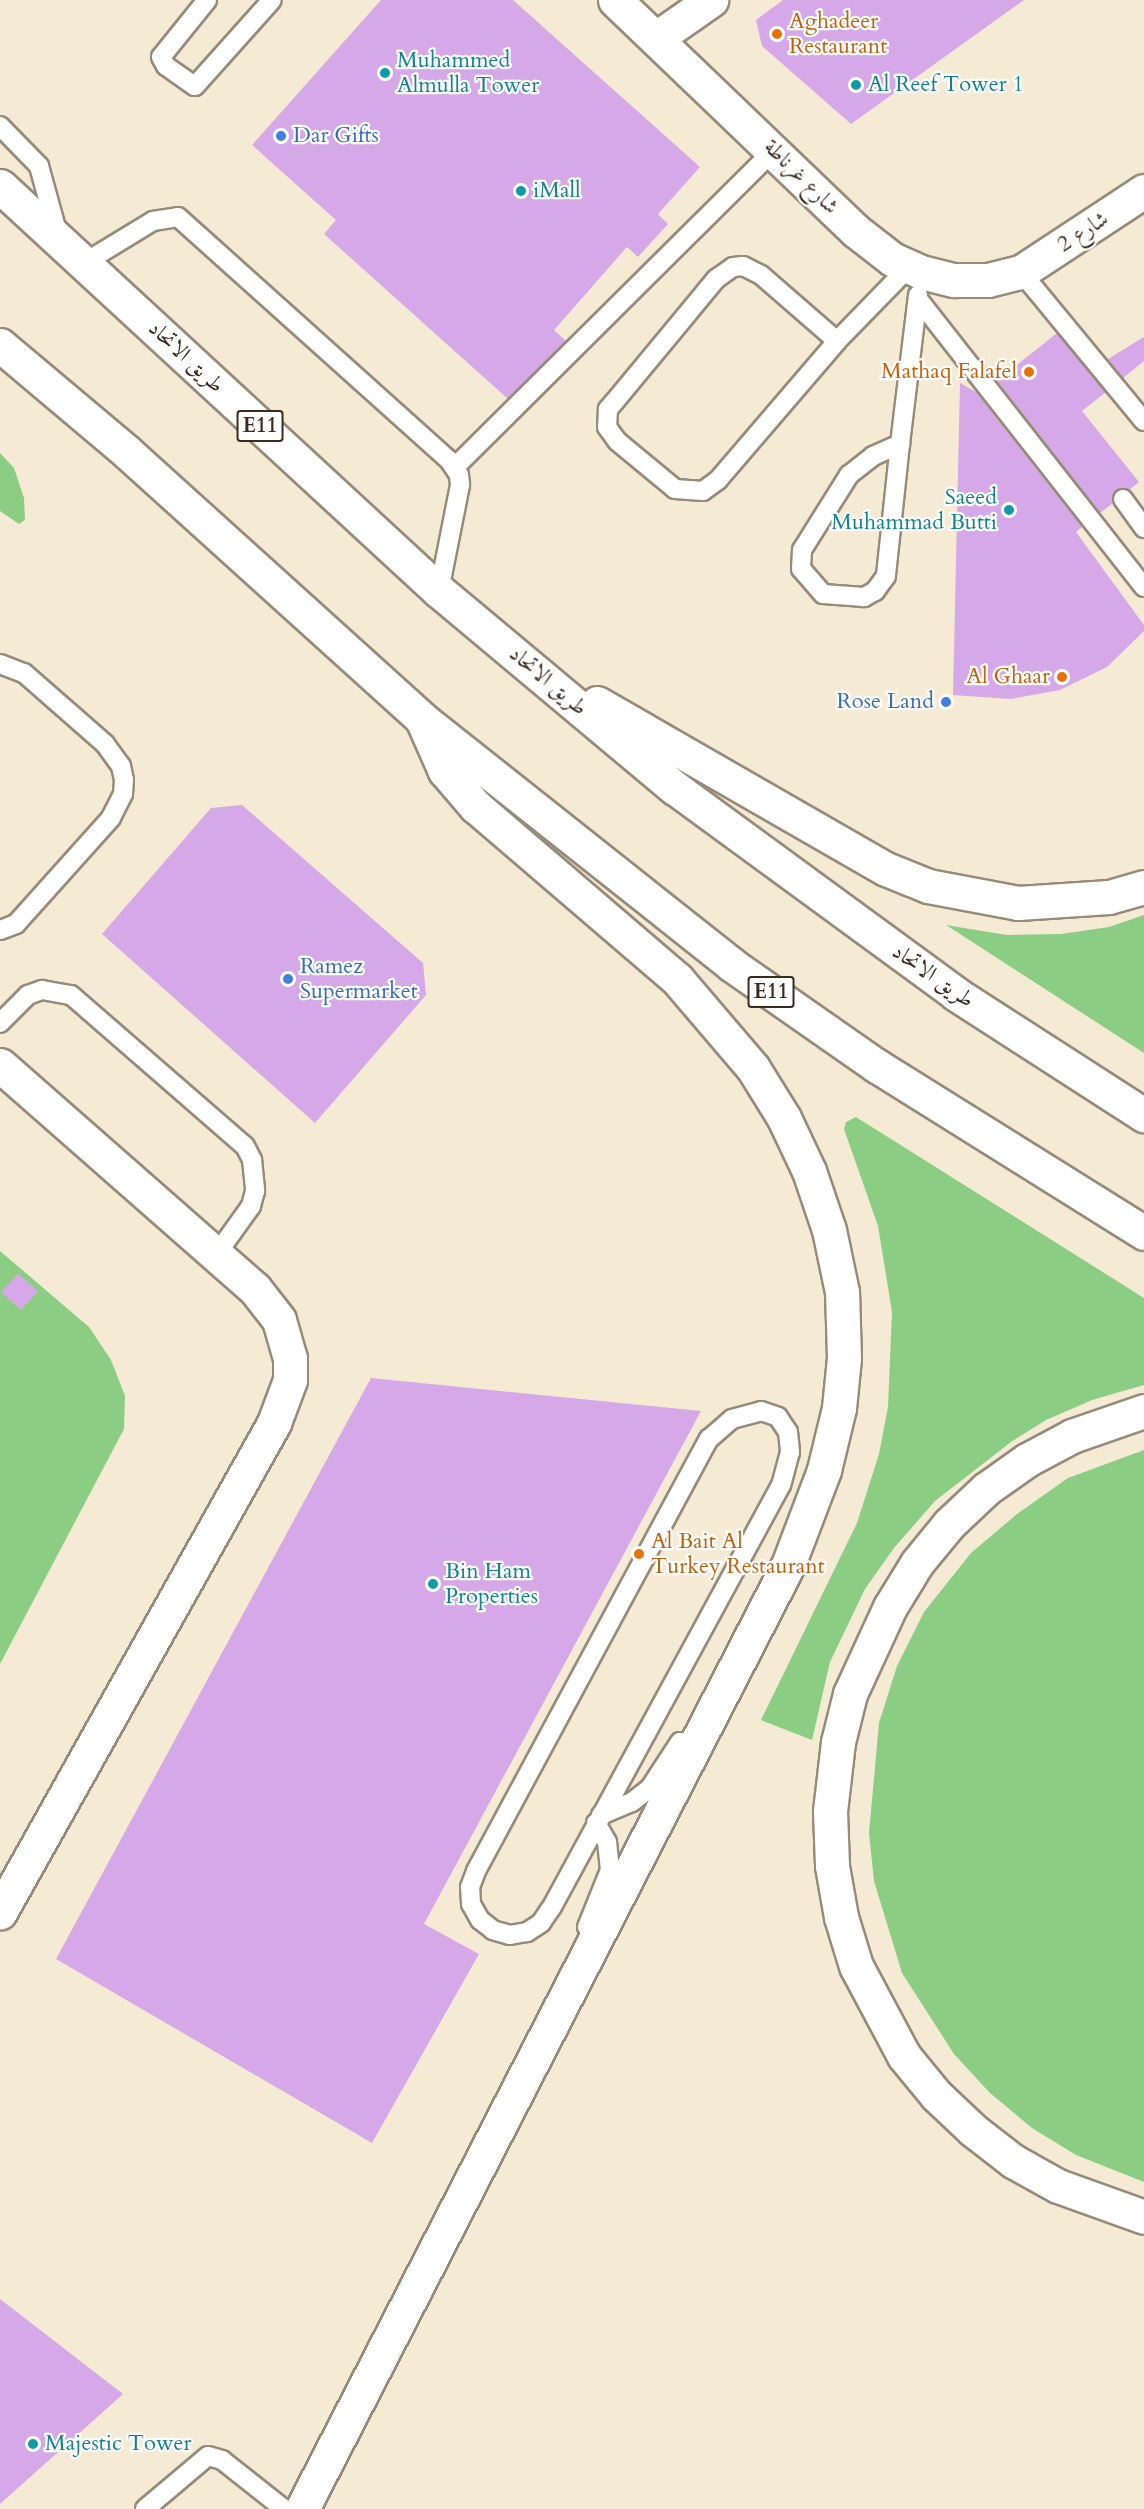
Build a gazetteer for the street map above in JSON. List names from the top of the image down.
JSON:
{
  "streets": {
    "main road": [
      "شارع غرناطة",
      "شارع 2",
      "طريق الاتحاد",
      "E11"
    ]
  },
  "crossings": [
    ["شارع غرناطة", "شارع 2"]
  ],
  "places": [
    "Aghadeer Restaurant",
    "Muhammed Almulla Tower",
    "Al Reef Tower 1",
    "Dar Gifts",
    "iMall",
    "Mathaq Falafel",
    "Saeed Muhammad Butti",
    "Al Ghaar",
    "Rose Land",
    "Ramez Supermarket",
    "Al Bait Al Turkey Restaurant",
    "Bin Ham Properties",
    "Majestic Tower"
  ]
}
